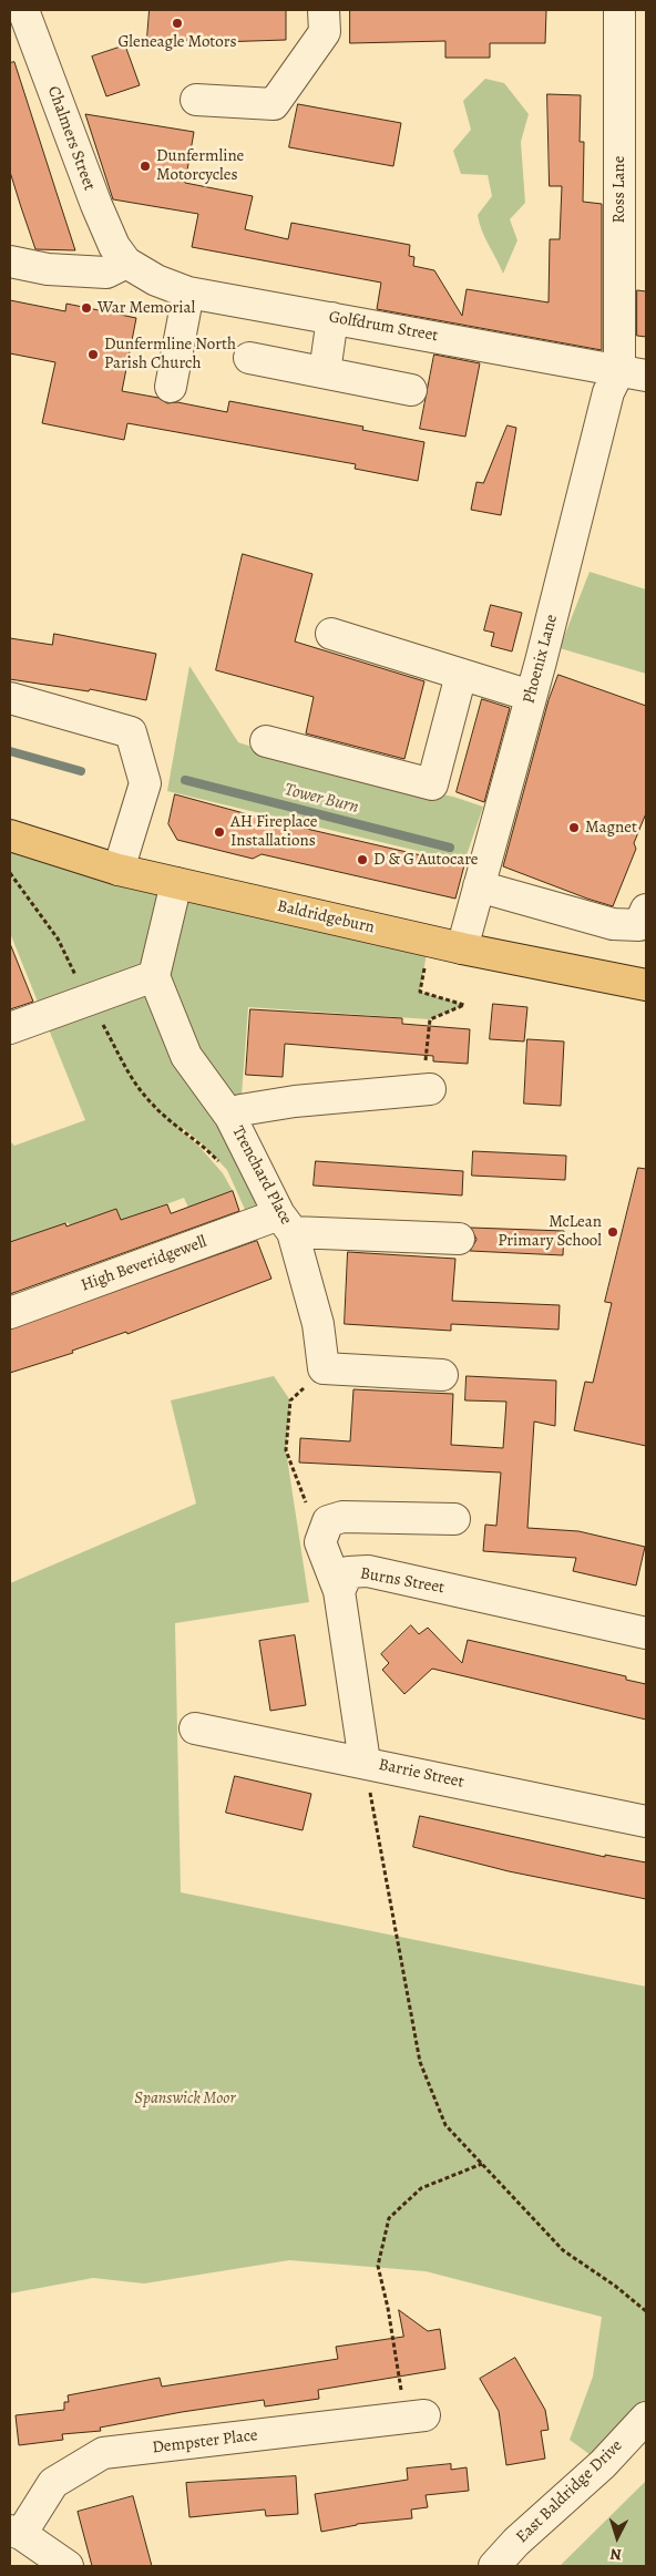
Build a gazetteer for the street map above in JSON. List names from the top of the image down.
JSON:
{
  "streets": {
    "main road": ["Baldridgeburn"],
    "street": [
      "Chalmers Street",
      "Ross Lane",
      "Golfdrum Street",
      "Phoenix Lane",
      "Trenchard Place",
      "High Beveridgewell",
      "Burns Street",
      "Barrie Street",
      "Dempster Place",
      "East Baldridge Drive"
    ]
  },
  "crossings": [
    ["Chalmers Street", "Golfdrum Street"],
    ["Ross Lane", "Golfdrum Street"],
    ["Ross Lane", "Phoenix Lane"],
    ["Golfdrum Street", "Phoenix Lane"],
    ["Phoenix Lane", "Baldridgeburn"],
    ["Trenchard Place", "High Beveridgewell"],
    ["Burns Street", "Barrie Street"]
  ],
  "water": ["Tower Burn"],
  "parks": ["Spanswick Moor"],
  "places": [
    "Gleneagle Motors",
    "Dunfermline Motorcycles",
    "War Memorial",
    "Dunfermline North Parish Church",
    "Magnet",
    "AH Fireplace Installations",
    "D & G Autocare",
    "McLean Primary School"
  ],
  "north": "bottom"
}
